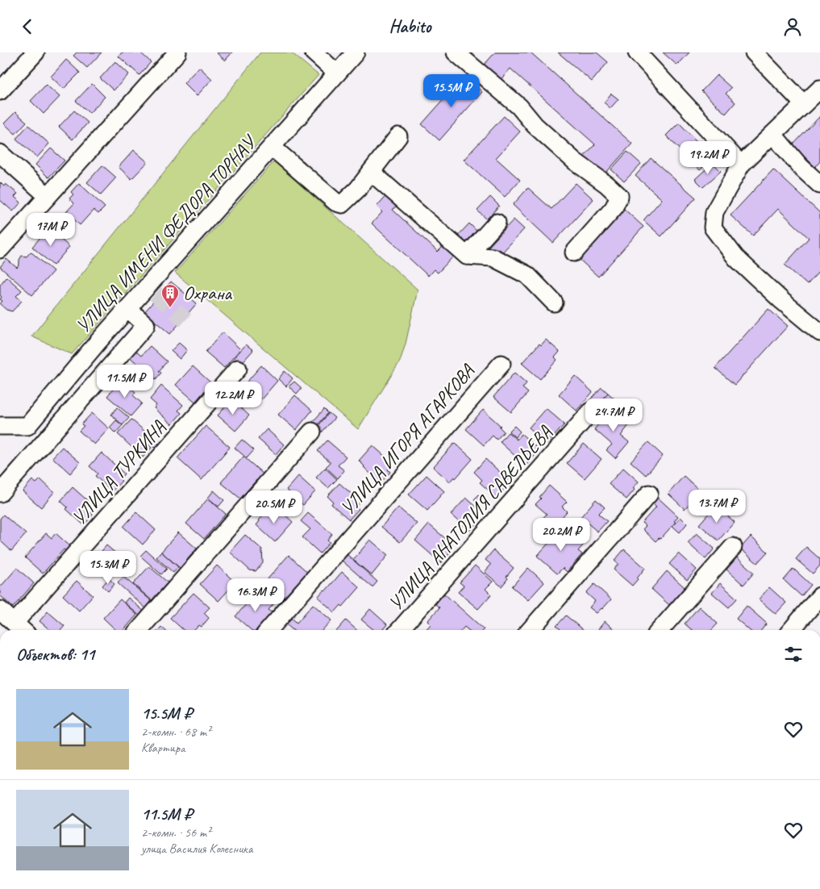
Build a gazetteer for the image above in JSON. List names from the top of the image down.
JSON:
{
  "streets": {
    "street": [
      "УЛИЦА ИМЕНИ ФЕДОРА ТОРНАУ",
      "УЛИЦА ИГОРЯ АГАРКОВА",
      "УЛИЦА ТУРКИНА",
      "УЛИЦА АНАТОЛИЯ САВЕЛЬЕВА"
    ]
  },
  "places": {
    "building": ["Охрана"]
  },
  "page": {
    "header": "Habito",
    "price": [
      "15.5M ₽",
      "19.2M ₽",
      "17M ₽",
      "11.5M ₽",
      "12.2M ₽",
      "24.7M ₽",
      "13.7M ₽",
      "20.5M ₽",
      "20.2M ₽",
      "15.3M ₽",
      "16.3M ₽"
    ],
    "heading": "Объектов: 11",
    "list": [
      {
        "name": "15.5M ₽",
        "note": "2-комн. · 68 m² · Квартира"
      },
      {
        "name": "11.5M ₽",
        "note": "2-комн. · 56 m² · улица Василия Колесника"
      }
    ]
  }
}
